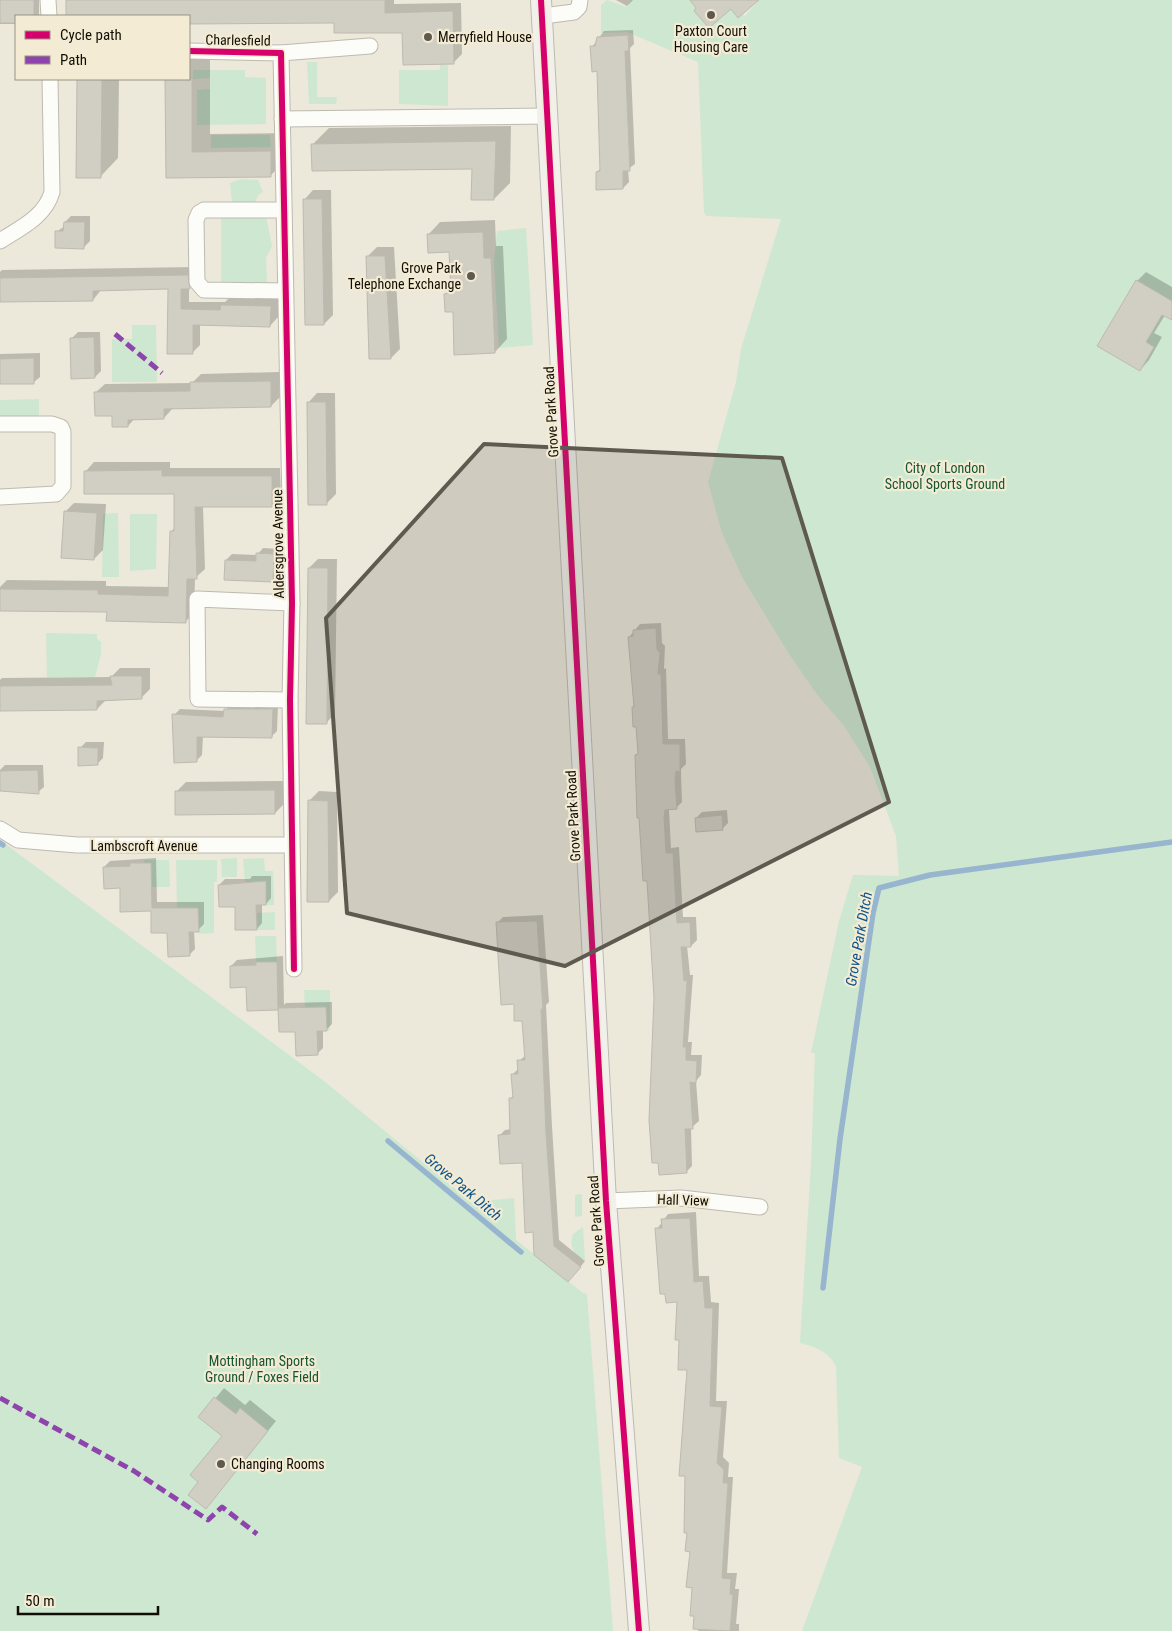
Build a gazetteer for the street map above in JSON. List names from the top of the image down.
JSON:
{
  "streets": {
    "main road": ["Grove Park Road"],
    "street": [
      "Charlesfield",
      "Aldersgrove Avenue",
      "Lambscroft Avenue",
      "Hall View"
    ]
  },
  "crossings": [
    ["Charlesfield", "Aldersgrove Avenue"],
    ["Grove Park Road", "Hall View"],
    ["Aldersgrove Avenue", "Lambscroft Avenue"]
  ],
  "water": ["Grove Park Ditch"],
  "parks": ["City of London School Sports Ground", "Mottingham Sports Ground / Foxes Field"],
  "places": [
    "Paxton Court Housing Care",
    "Merryfield House",
    "Grove Park Telephone Exchange",
    "Changing Rooms"
  ],
  "legend": ["Cycle path", "Path"],
  "scale_bar": "50 m"
}
